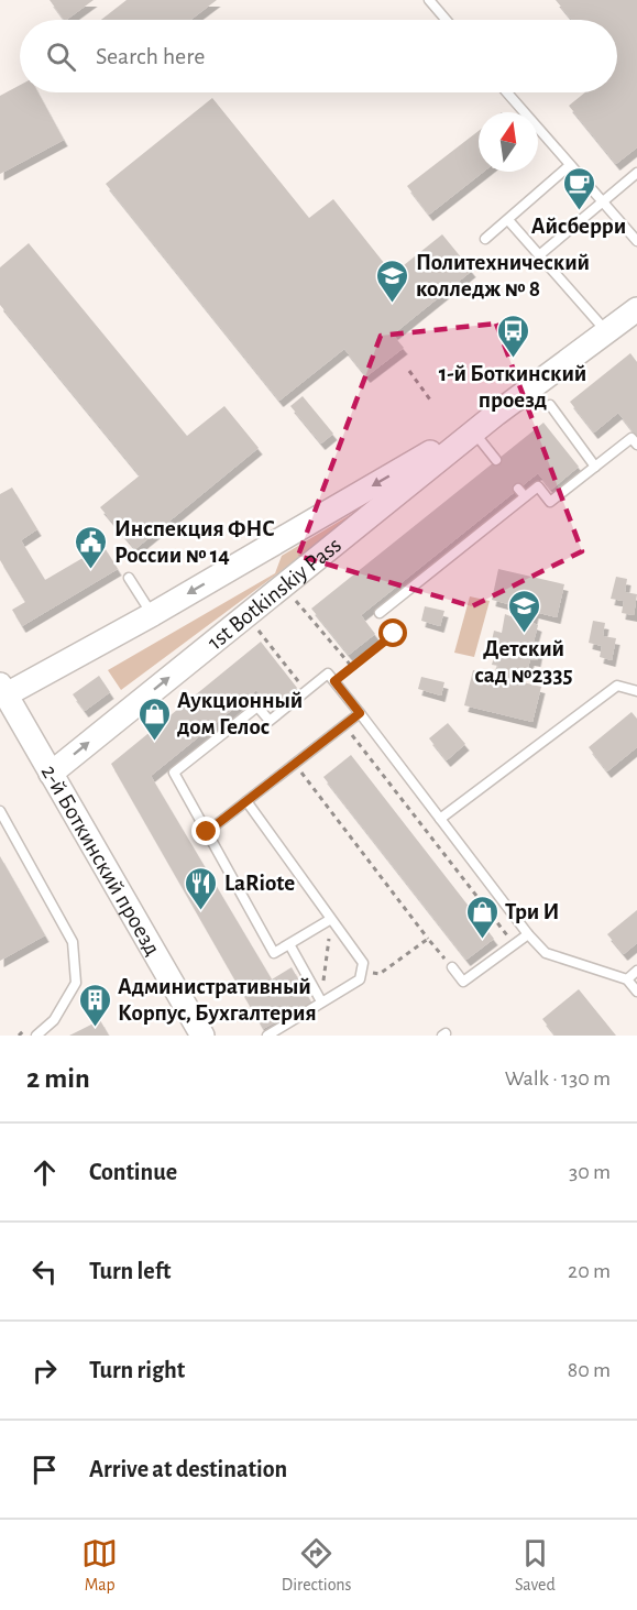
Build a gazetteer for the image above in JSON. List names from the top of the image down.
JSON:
{
  "streets": {
    "street": ["1st Botkinskiy Pass", "2-й Боткинский проезд"]
  },
  "crossings": [
    ["1st Botkinskiy Pass", "2-й Боткинский проезд"]
  ],
  "places": {
    "cafe": ["Айсберри"],
    "school or university": ["Политехнический колледж № 8", "Детский сад №2335"],
    "bus stop": ["1-й Боткинский проезд"],
    "public building": ["Инспекция ФНС России № 14"],
    "shop": ["Аукционный дом Гелос", "Три И"],
    "restaurant": ["LaRiote"],
    "building": ["Административный Корпус, Бухгалтерия"]
  },
  "north": "top",
  "page": {
    "search": "Search here",
    "heading": ["2 min", "Walk · 130 m"],
    "list": [
      ["Continue", "30 m"],
      ["Turn left", "20 m"],
      ["Turn right", "80 m"],
      "Arrive at destination"
    ],
    "nav": ["Map", "Directions", "Saved"]
  }
}
